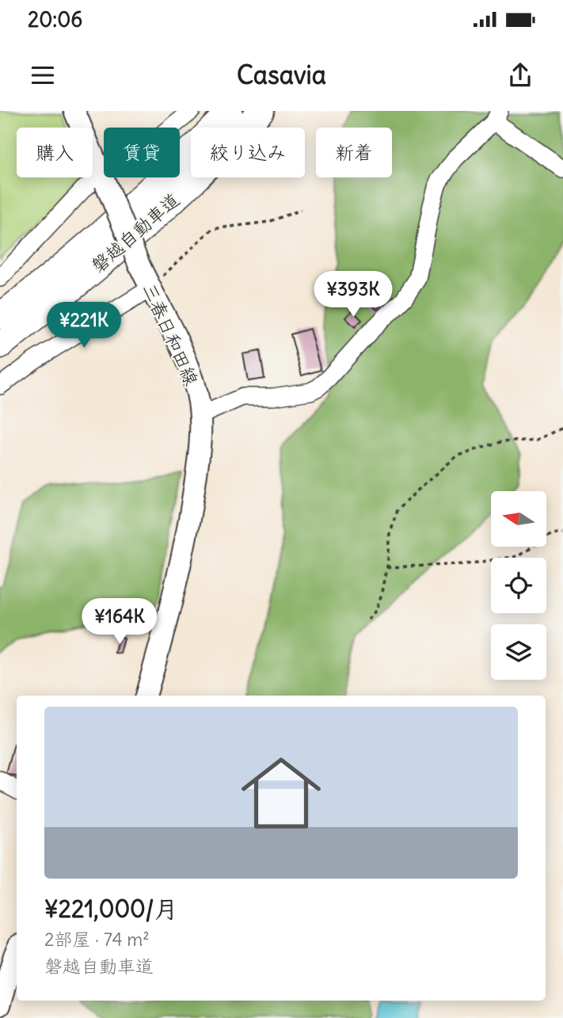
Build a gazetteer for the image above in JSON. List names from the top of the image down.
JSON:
{
  "streets": {
    "highway": ["磐越自動車道"],
    "main road": ["三春日和田線"]
  },
  "north": "left",
  "page": {
    "status": "20:06",
    "header": "Casavia",
    "chip": [
      "購入",
      "賃貸",
      "絞り込み",
      "新着"
    ],
    "price": ["¥393K", "¥221K", "¥164K"],
    "list": [
      {
        "name": "¥221,000/月",
        "note": "2部屋 · 74 m² · 磐越自動車道"
      }
    ]
  }
}
